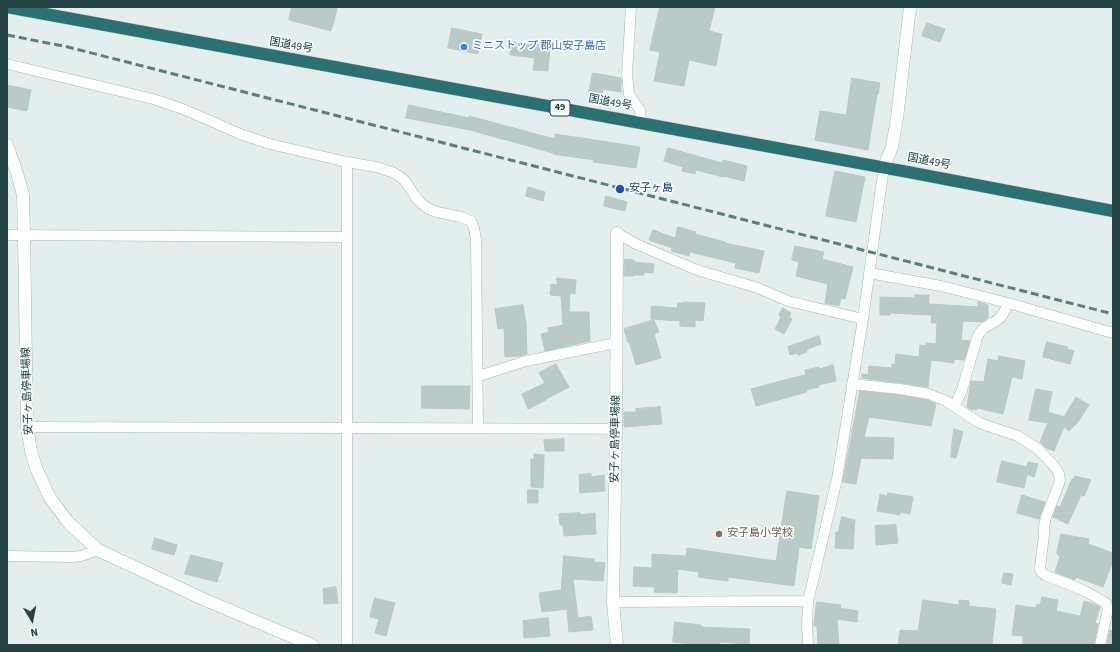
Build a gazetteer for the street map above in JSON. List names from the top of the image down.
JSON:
{
  "streets": {
    "highway": ["国道49号", "49"],
    "main road": ["安子ヶ島停車場線"]
  },
  "places": ["ミニストップ 郡山安子島店", "安子ヶ島", "安子島小学校"],
  "north": "bottom"
}
